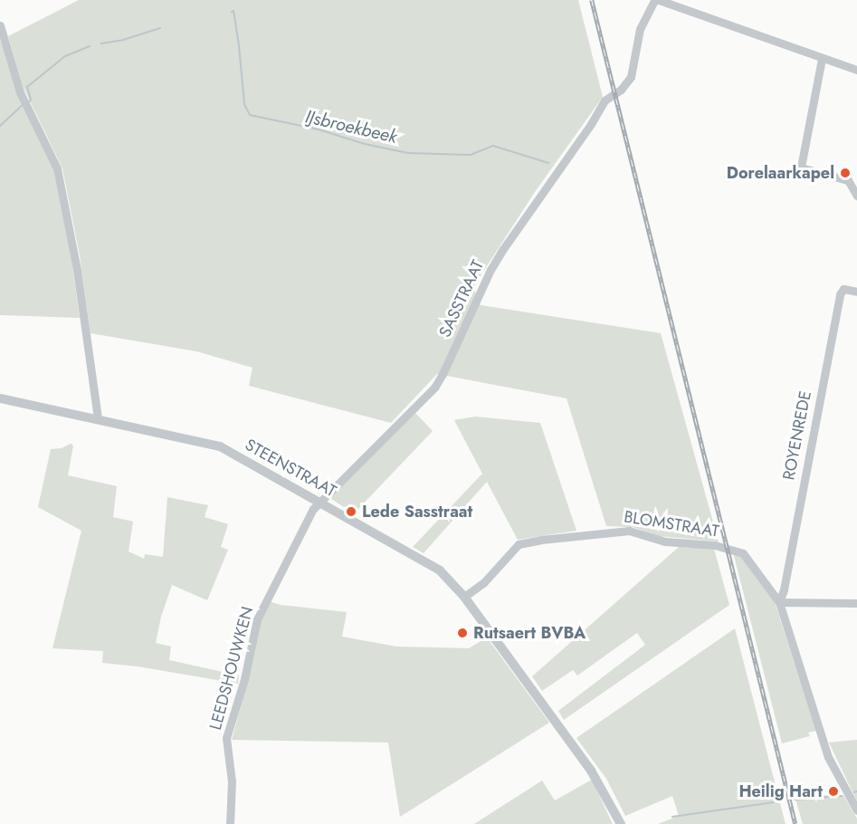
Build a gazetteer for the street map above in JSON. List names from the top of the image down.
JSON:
{
  "streets": {
    "street": [
      "SASSTRAAT",
      "ROYENREDE",
      "STEENSTRAAT",
      "BLOMSTRAAT",
      "LEEDSHOUWKEN"
    ]
  },
  "crossings": [
    ["SASSTRAAT", "STEENSTRAAT"],
    ["SASSTRAAT", "LEEDSHOUWKEN"],
    ["ROYENREDE", "BLOMSTRAAT"],
    ["STEENSTRAAT", "BLOMSTRAAT"],
    ["STEENSTRAAT", "LEEDSHOUWKEN"]
  ],
  "water": ["IJsbroekbeek"],
  "places": [
    "Dorelaarkapel",
    "Lede Sasstraat",
    "Rutsaert BVBA",
    "Heilig Hart"
  ]
}
